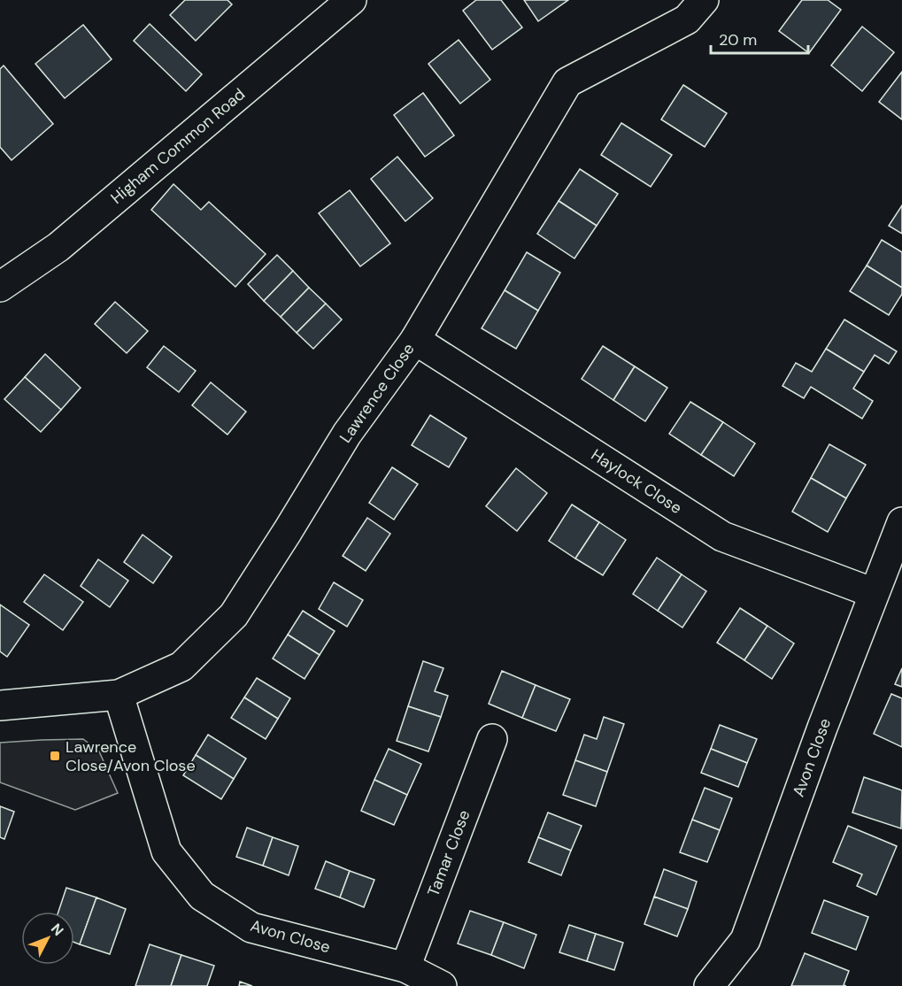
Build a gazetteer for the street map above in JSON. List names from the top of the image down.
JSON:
{
  "streets": {
    "street": [
      "Higham Common Road",
      "Lawrence Close",
      "Haylock Close",
      "Avon Close",
      "Tamar Close"
    ]
  },
  "crossings": [
    ["Lawrence Close", "Haylock Close"],
    ["Lawrence Close", "Avon Close"],
    ["Haylock Close", "Avon Close"],
    ["Avon Close", "Tamar Close"]
  ],
  "places": {
    "transit": ["Lawrence Close/Avon Close"]
  },
  "scale_bar": "20 m",
  "north": "top right"
}
